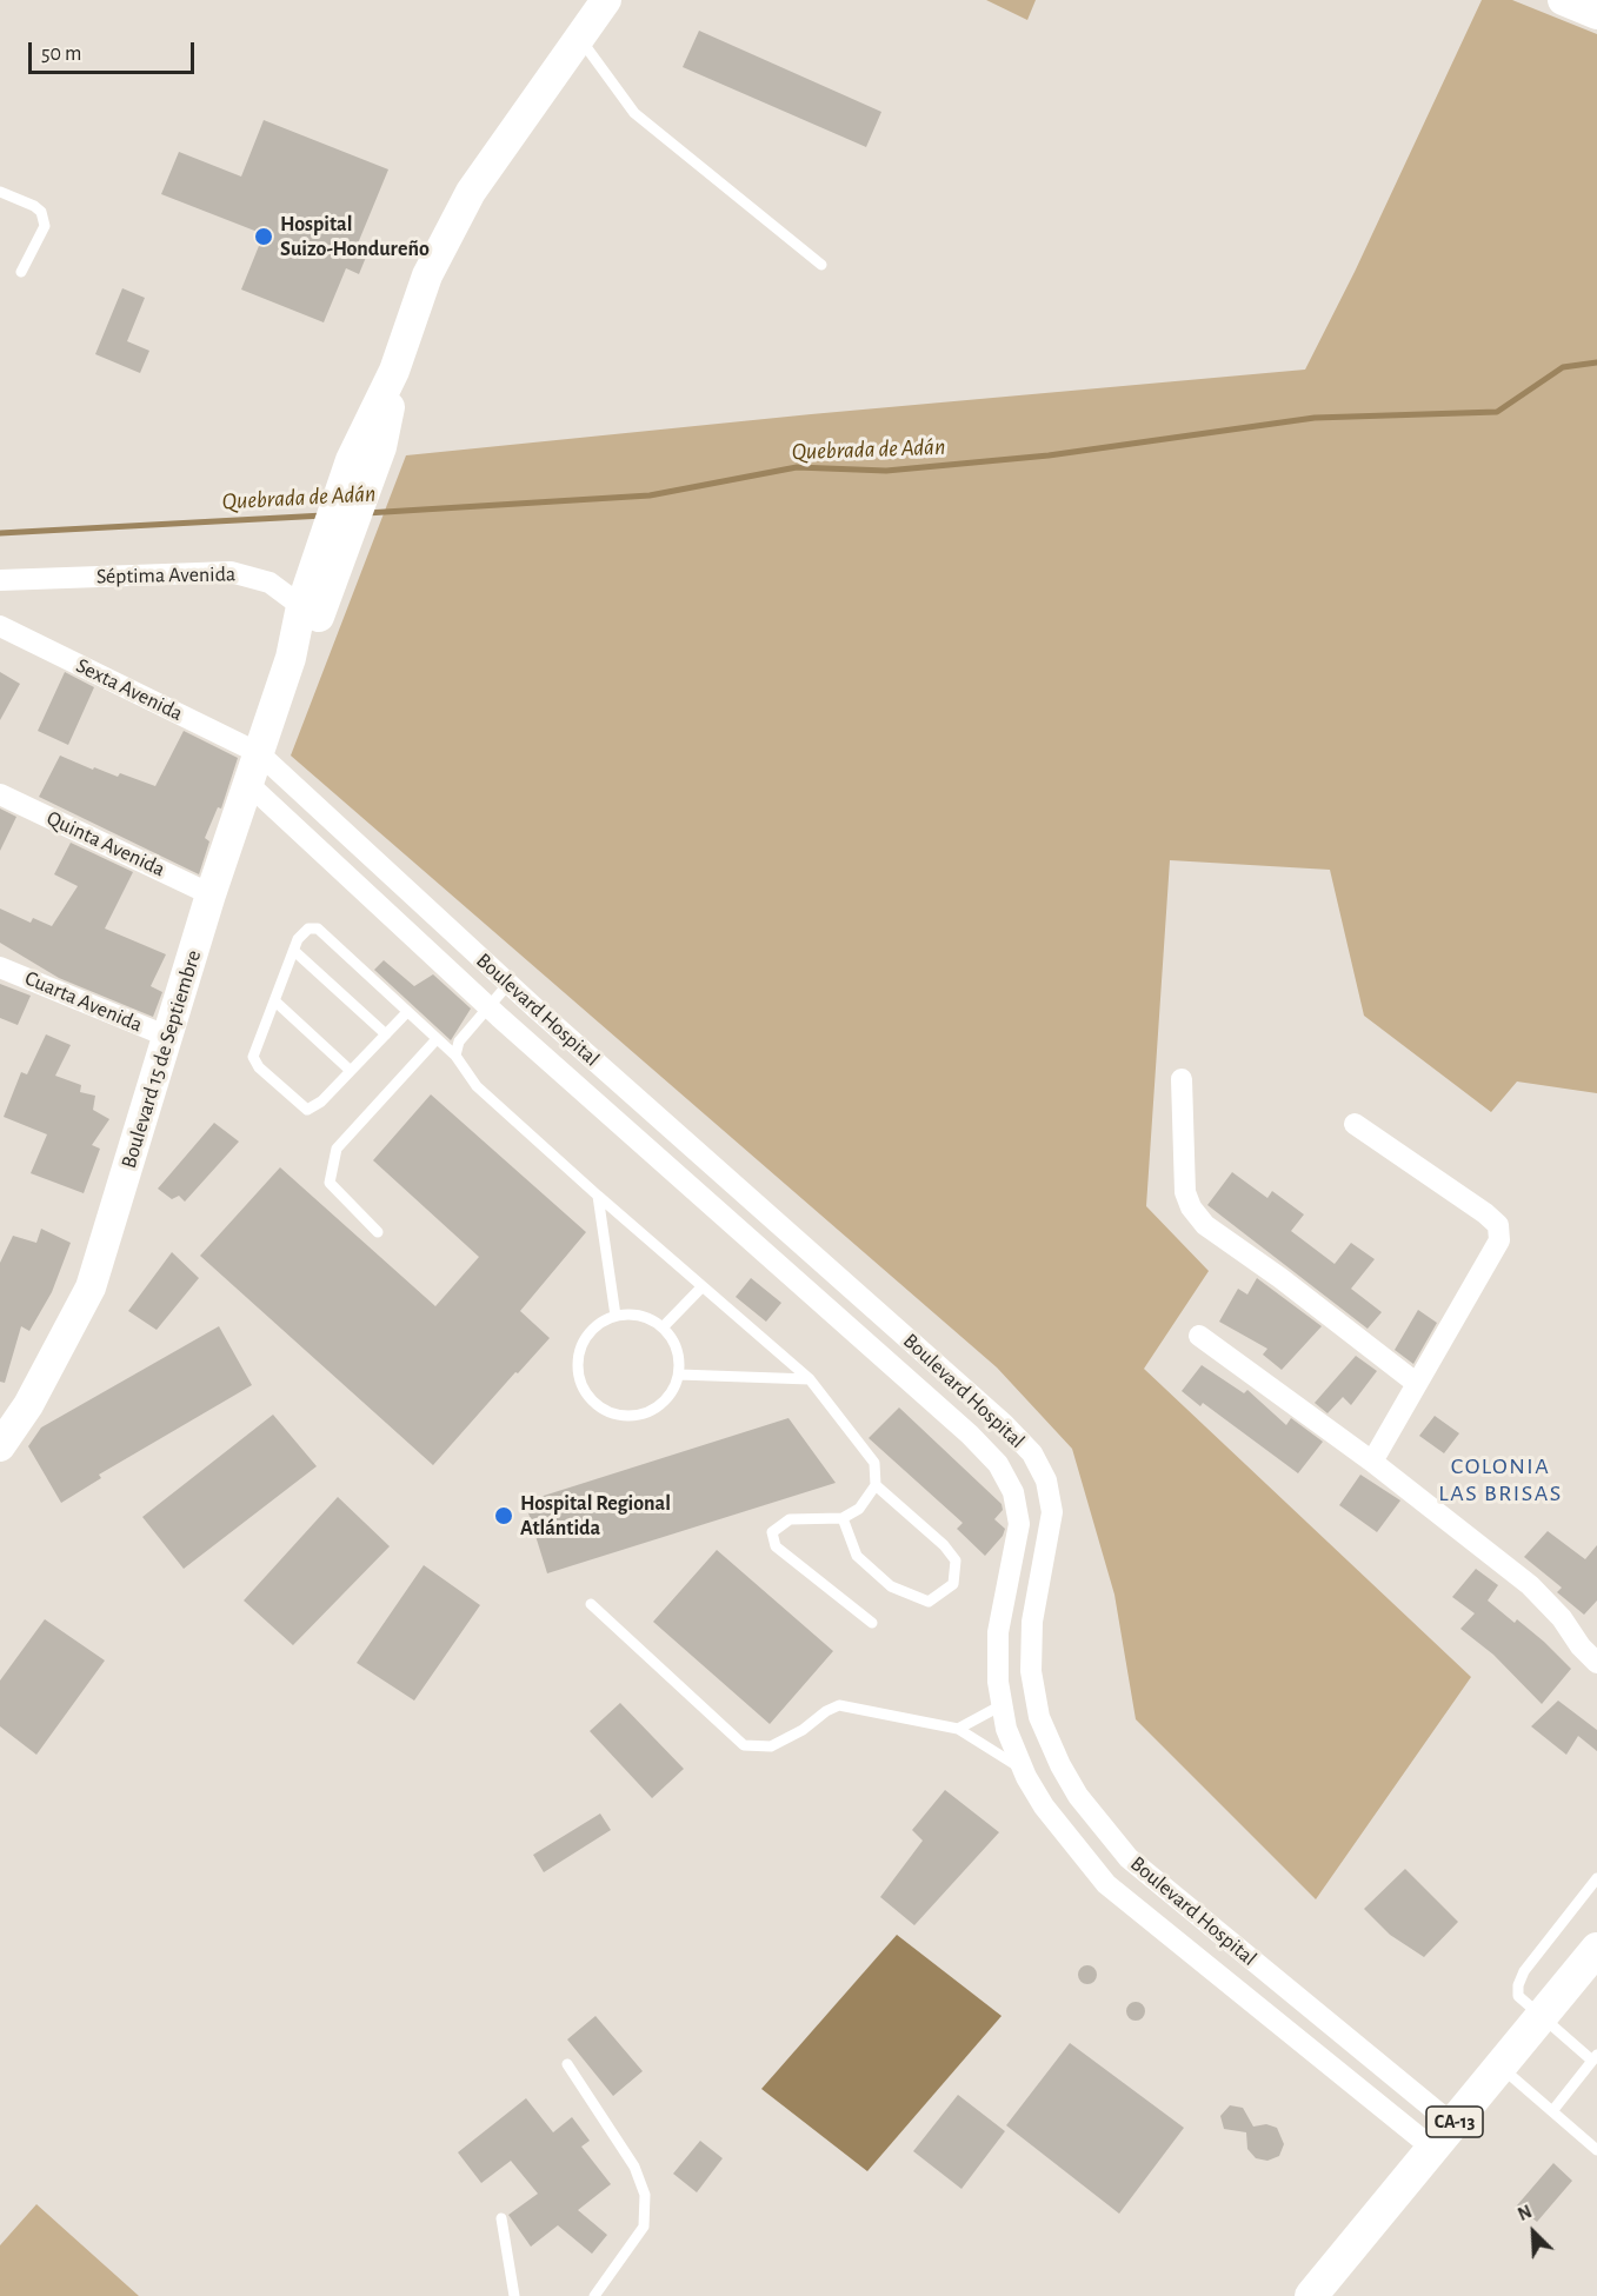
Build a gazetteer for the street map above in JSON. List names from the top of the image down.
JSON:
{
  "streets": {
    "main road": ["CA-13"],
    "street": [
      "Séptima Avenida",
      "Sexta Avenida",
      "Quinta Avenida",
      "Cuarta Avenida",
      "Boulevard Hospital",
      "Boulevard 15 de Septiembre"
    ]
  },
  "crossings": [
    ["Séptima Avenida", "Boulevard 15 de Septiembre"],
    ["Sexta Avenida", "Boulevard Hospital"],
    ["Sexta Avenida", "Boulevard 15 de Septiembre"],
    ["Quinta Avenida", "Boulevard 15 de Septiembre"],
    ["Cuarta Avenida", "Boulevard 15 de Septiembre"],
    ["Boulevard Hospital", "Boulevard 15 de Septiembre"],
    ["Boulevard Hospital", "CA-13"]
  ],
  "districts": ["COLONIA LAS BRISAS"],
  "water": ["Quebrada de Adán"],
  "places": ["Hospital Suizo-Hondureño", "Hospital Regional Atlántida"],
  "scale_bar": "50 m",
  "north": "top left"
}
